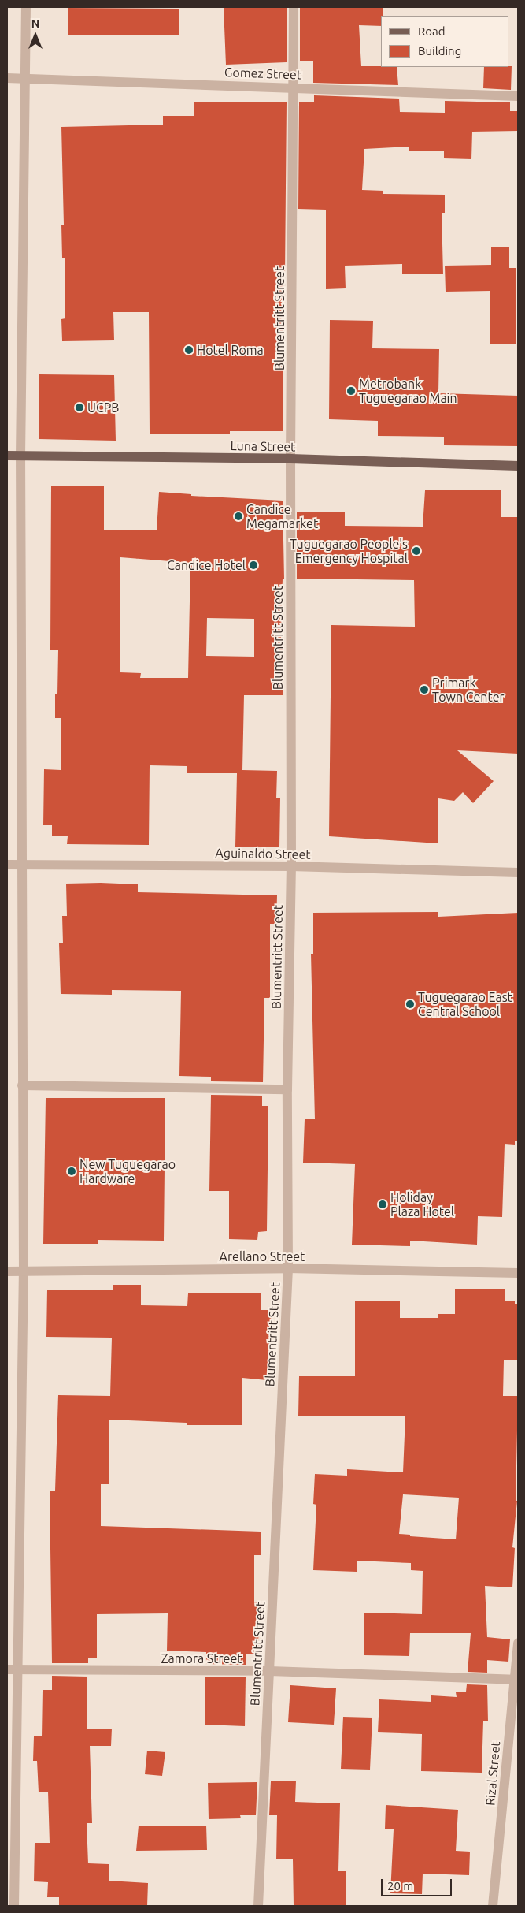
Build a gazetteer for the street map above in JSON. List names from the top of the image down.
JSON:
{
  "streets": {
    "main road": ["Luna Street"],
    "street": [
      "Gomez Street",
      "Blumentritt Street",
      "Aguinaldo Street",
      "Arellano Street",
      "Zamora Street",
      "Rizal Street"
    ]
  },
  "crossings": [
    ["Gomez Street", "Blumentritt Street"],
    ["Blumentritt Street", "Luna Street"],
    ["Blumentritt Street", "Aguinaldo Street"],
    ["Blumentritt Street", "Arellano Street"],
    ["Blumentritt Street", "Zamora Street"],
    ["Zamora Street", "Rizal Street"]
  ],
  "places": [
    "Hotel Roma",
    "Metrobank Tuguegarao Main",
    "UCPB",
    "Candice Megamarket",
    "Tuguegarao People's Emergency Hospital",
    "Candice Hotel",
    "Primark Town Center",
    "Tuguegarao East Central School",
    "New Tuguegarao Hardware",
    "Holiday Plaza Hotel"
  ],
  "legend": ["Road", "Building"],
  "scale_bar": "20 m",
  "north": "top"
}
